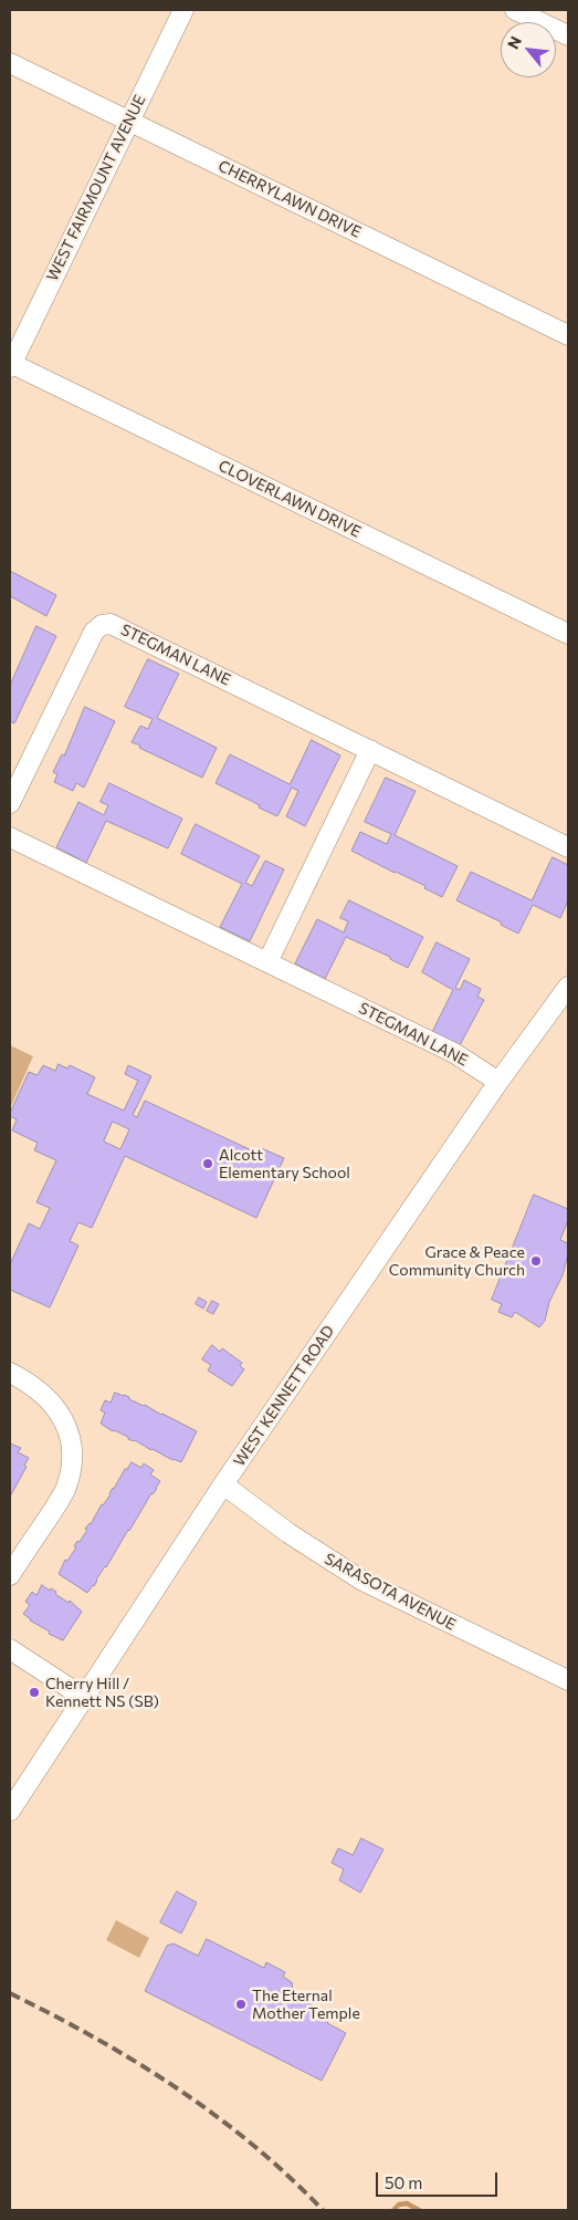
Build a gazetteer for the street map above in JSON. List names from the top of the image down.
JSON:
{
  "streets": {
    "street": [
      "WEST FAIRMOUNT AVENUE",
      "CHERRYLAWN DRIVE",
      "CLOVERLAWN DRIVE",
      "STEGMAN LANE",
      "WEST KENNETT ROAD",
      "SARASOTA AVENUE"
    ]
  },
  "crossings": [
    ["WEST FAIRMOUNT AVENUE", "CHERRYLAWN DRIVE"],
    ["WEST FAIRMOUNT AVENUE", "CLOVERLAWN DRIVE"],
    ["STEGMAN LANE", "WEST KENNETT ROAD"],
    ["WEST KENNETT ROAD", "SARASOTA AVENUE"]
  ],
  "places": [
    "Alcott Elementary School",
    "Grace & Peace Community Church",
    "Cherry Hill / Kennett NS (SB)",
    "The Eternal Mother Temple"
  ],
  "scale_bar": "50 m",
  "north": "top left"
}
